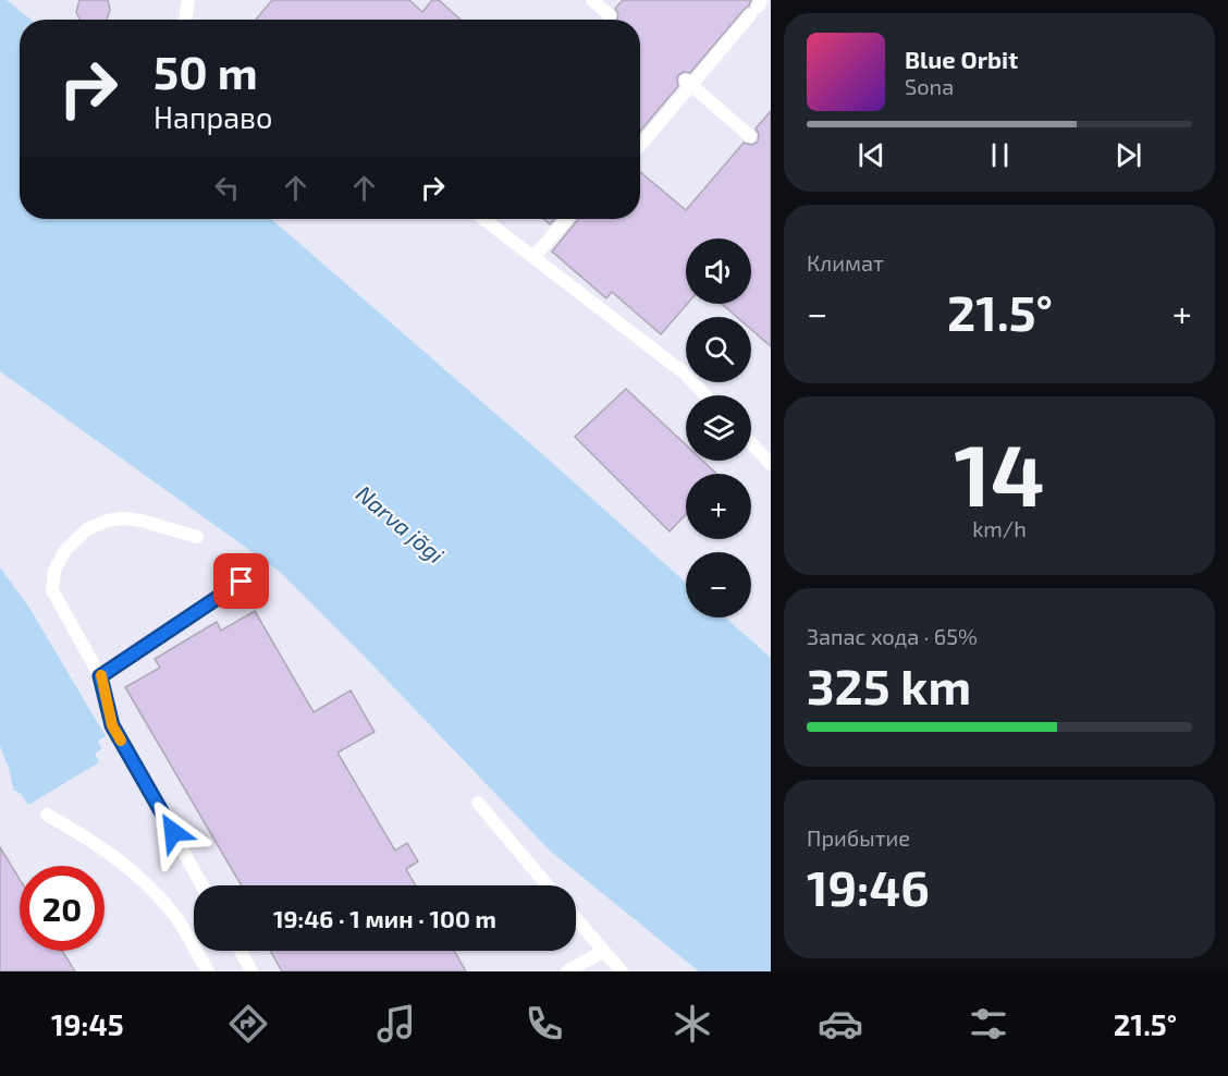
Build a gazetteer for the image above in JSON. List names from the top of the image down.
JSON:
{
  "water": ["Narva jõgi"],
  "page": {
    "turn": ["50 m", "Направо"],
    "song": ["Blue Orbit", "Sona"],
    "tile": [
      "Климат",
      ["14", "km/h"],
      ["Запас хода · 65%", "325 km"],
      ["Прибытие", "19:46"]
    ],
    "map_buttons": ["+", "−"],
    "heat": ["−", "21.5°", "+"],
    "limit": "20",
    "trip": "19:46 · 1 мин · 100 m",
    "tabs": ["19:45", "21.5°"]
  }
}
